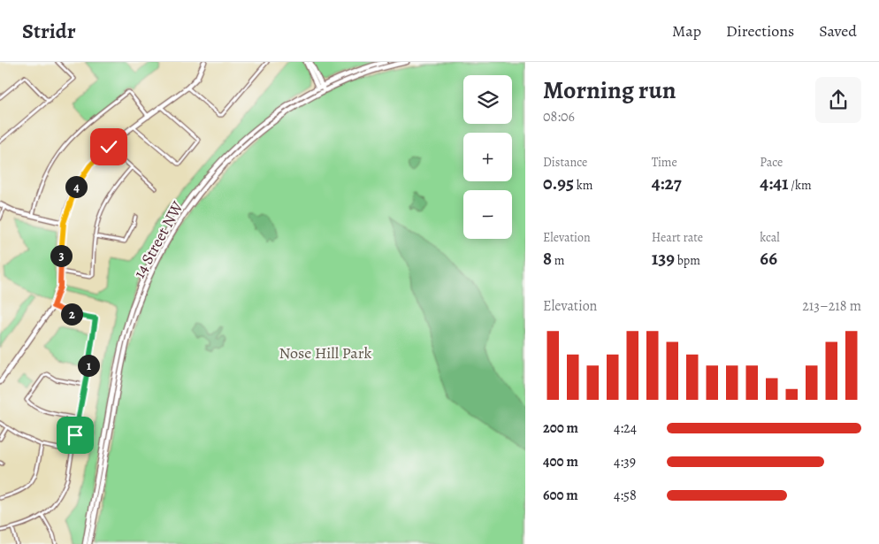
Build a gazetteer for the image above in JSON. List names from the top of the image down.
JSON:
{
  "streets": {
    "main road": ["14 Street NW"]
  },
  "parks": ["Nose Hill Park"],
  "page": {
    "header": "Stridr",
    "nav": ["Map", "Directions", "Saved"],
    "heading": ["Morning run", "08:06"],
    "map_buttons": ["+", "−"],
    "stats": [
      ["Distance", "0.95 km"],
      ["Time", "4:27"],
      ["Pace", "4:41 /km"],
      ["Elevation", "8 m"],
      ["Heart rate", "139 bpm"],
      ["kcal", "66"]
    ],
    "pins": [
      "4",
      "3",
      "2",
      "1"
    ],
    "chart": ["Elevation", "213–218 m"],
    "list": [
      {
        "name": "200 m",
        "note": "4:24"
      },
      {
        "name": "400 m",
        "note": "4:39"
      },
      {
        "name": "600 m",
        "note": "4:58"
      }
    ]
  }
}
